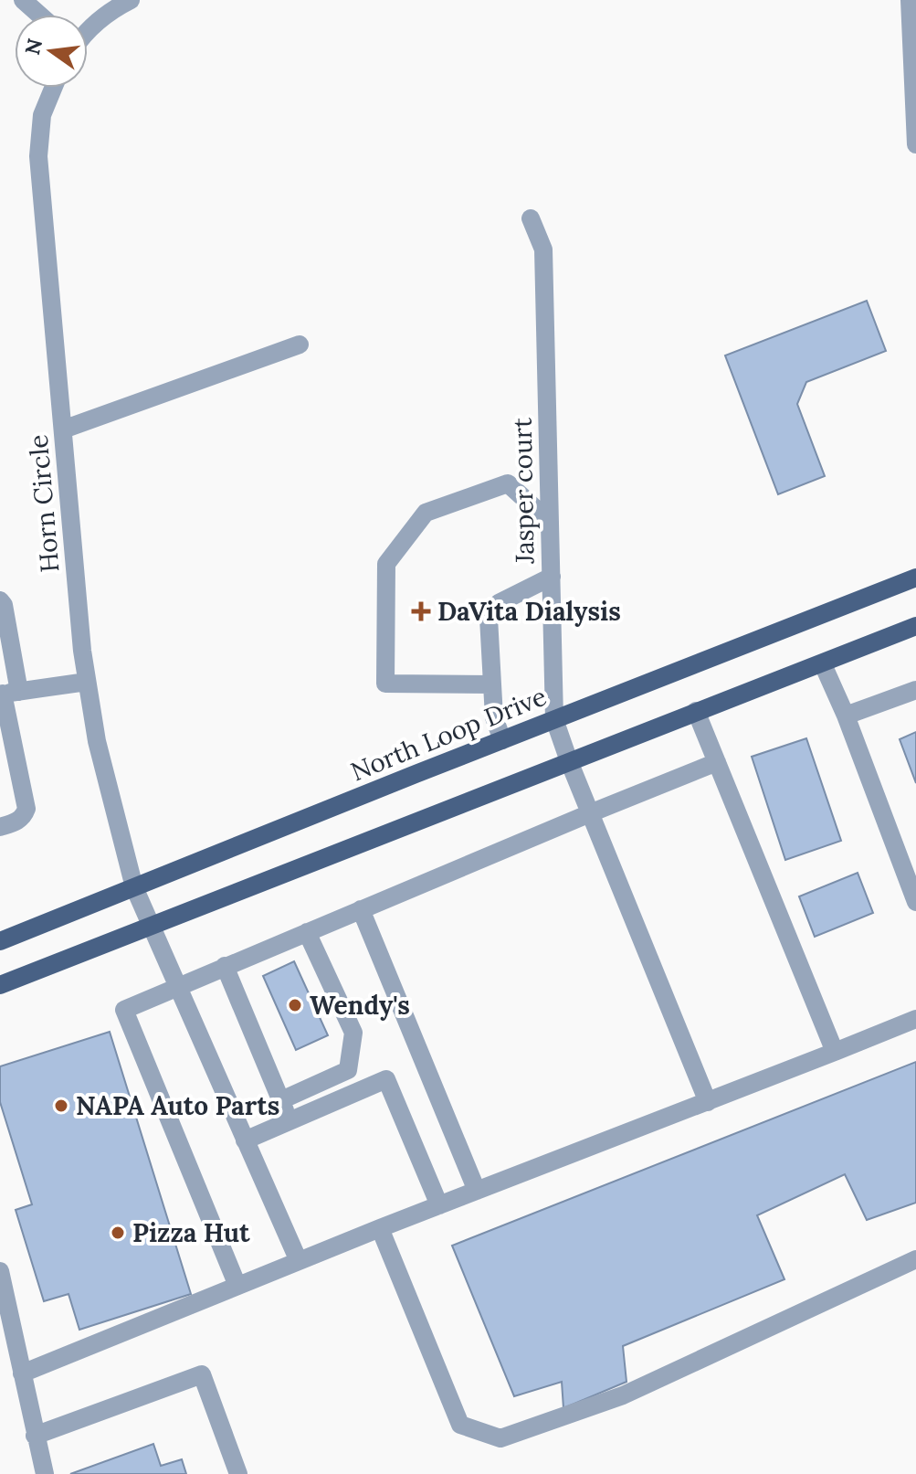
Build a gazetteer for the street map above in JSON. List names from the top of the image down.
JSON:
{
  "streets": {
    "main road": ["North Loop Drive"],
    "street": ["Jasper court", "Horn Circle"]
  },
  "crossings": [
    ["Jasper court", "North Loop Drive"],
    ["Horn Circle", "North Loop Drive"]
  ],
  "places": {
    "health": ["DaVita Dialysis"],
    "other": ["Wendy's", "NAPA Auto Parts", "Pizza Hut"]
  },
  "north": "left"
}
